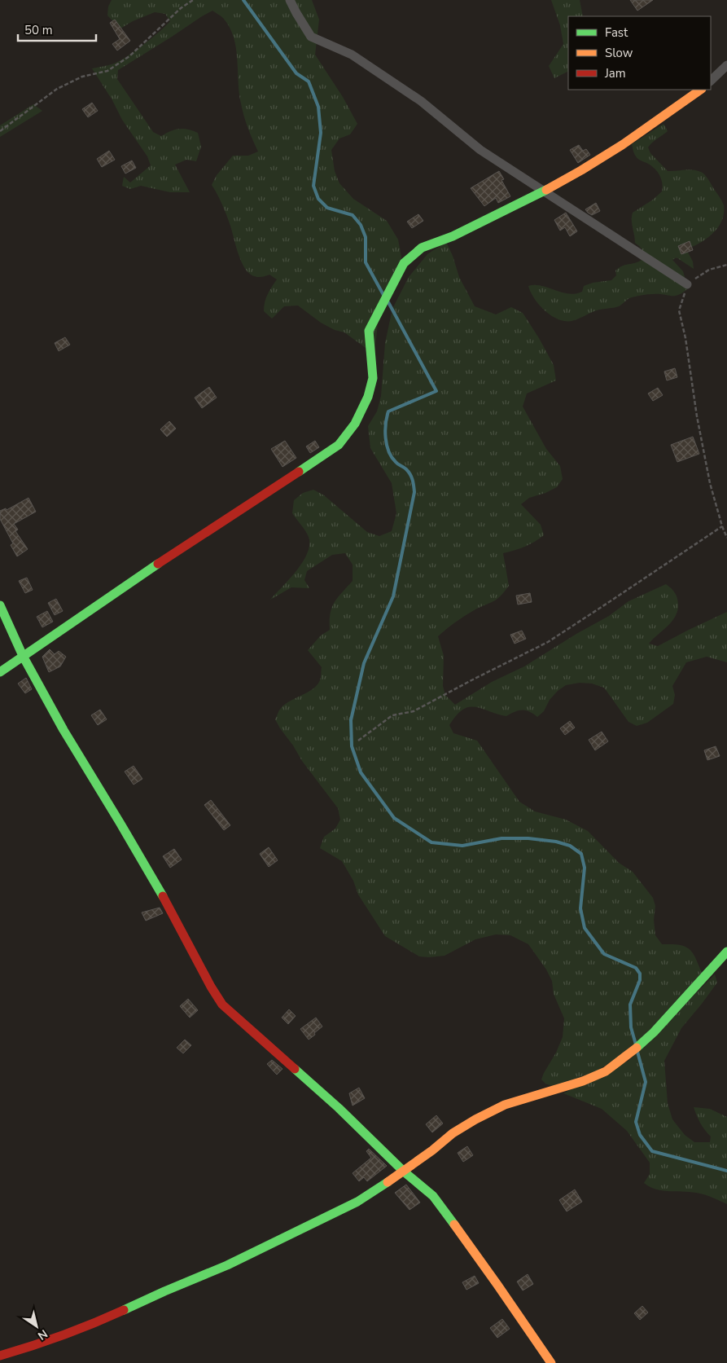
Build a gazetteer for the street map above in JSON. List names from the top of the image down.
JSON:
{
  "legend": ["Fast", "Slow", "Jam"],
  "scale_bar": "50 m",
  "north": "bottom right"
}
